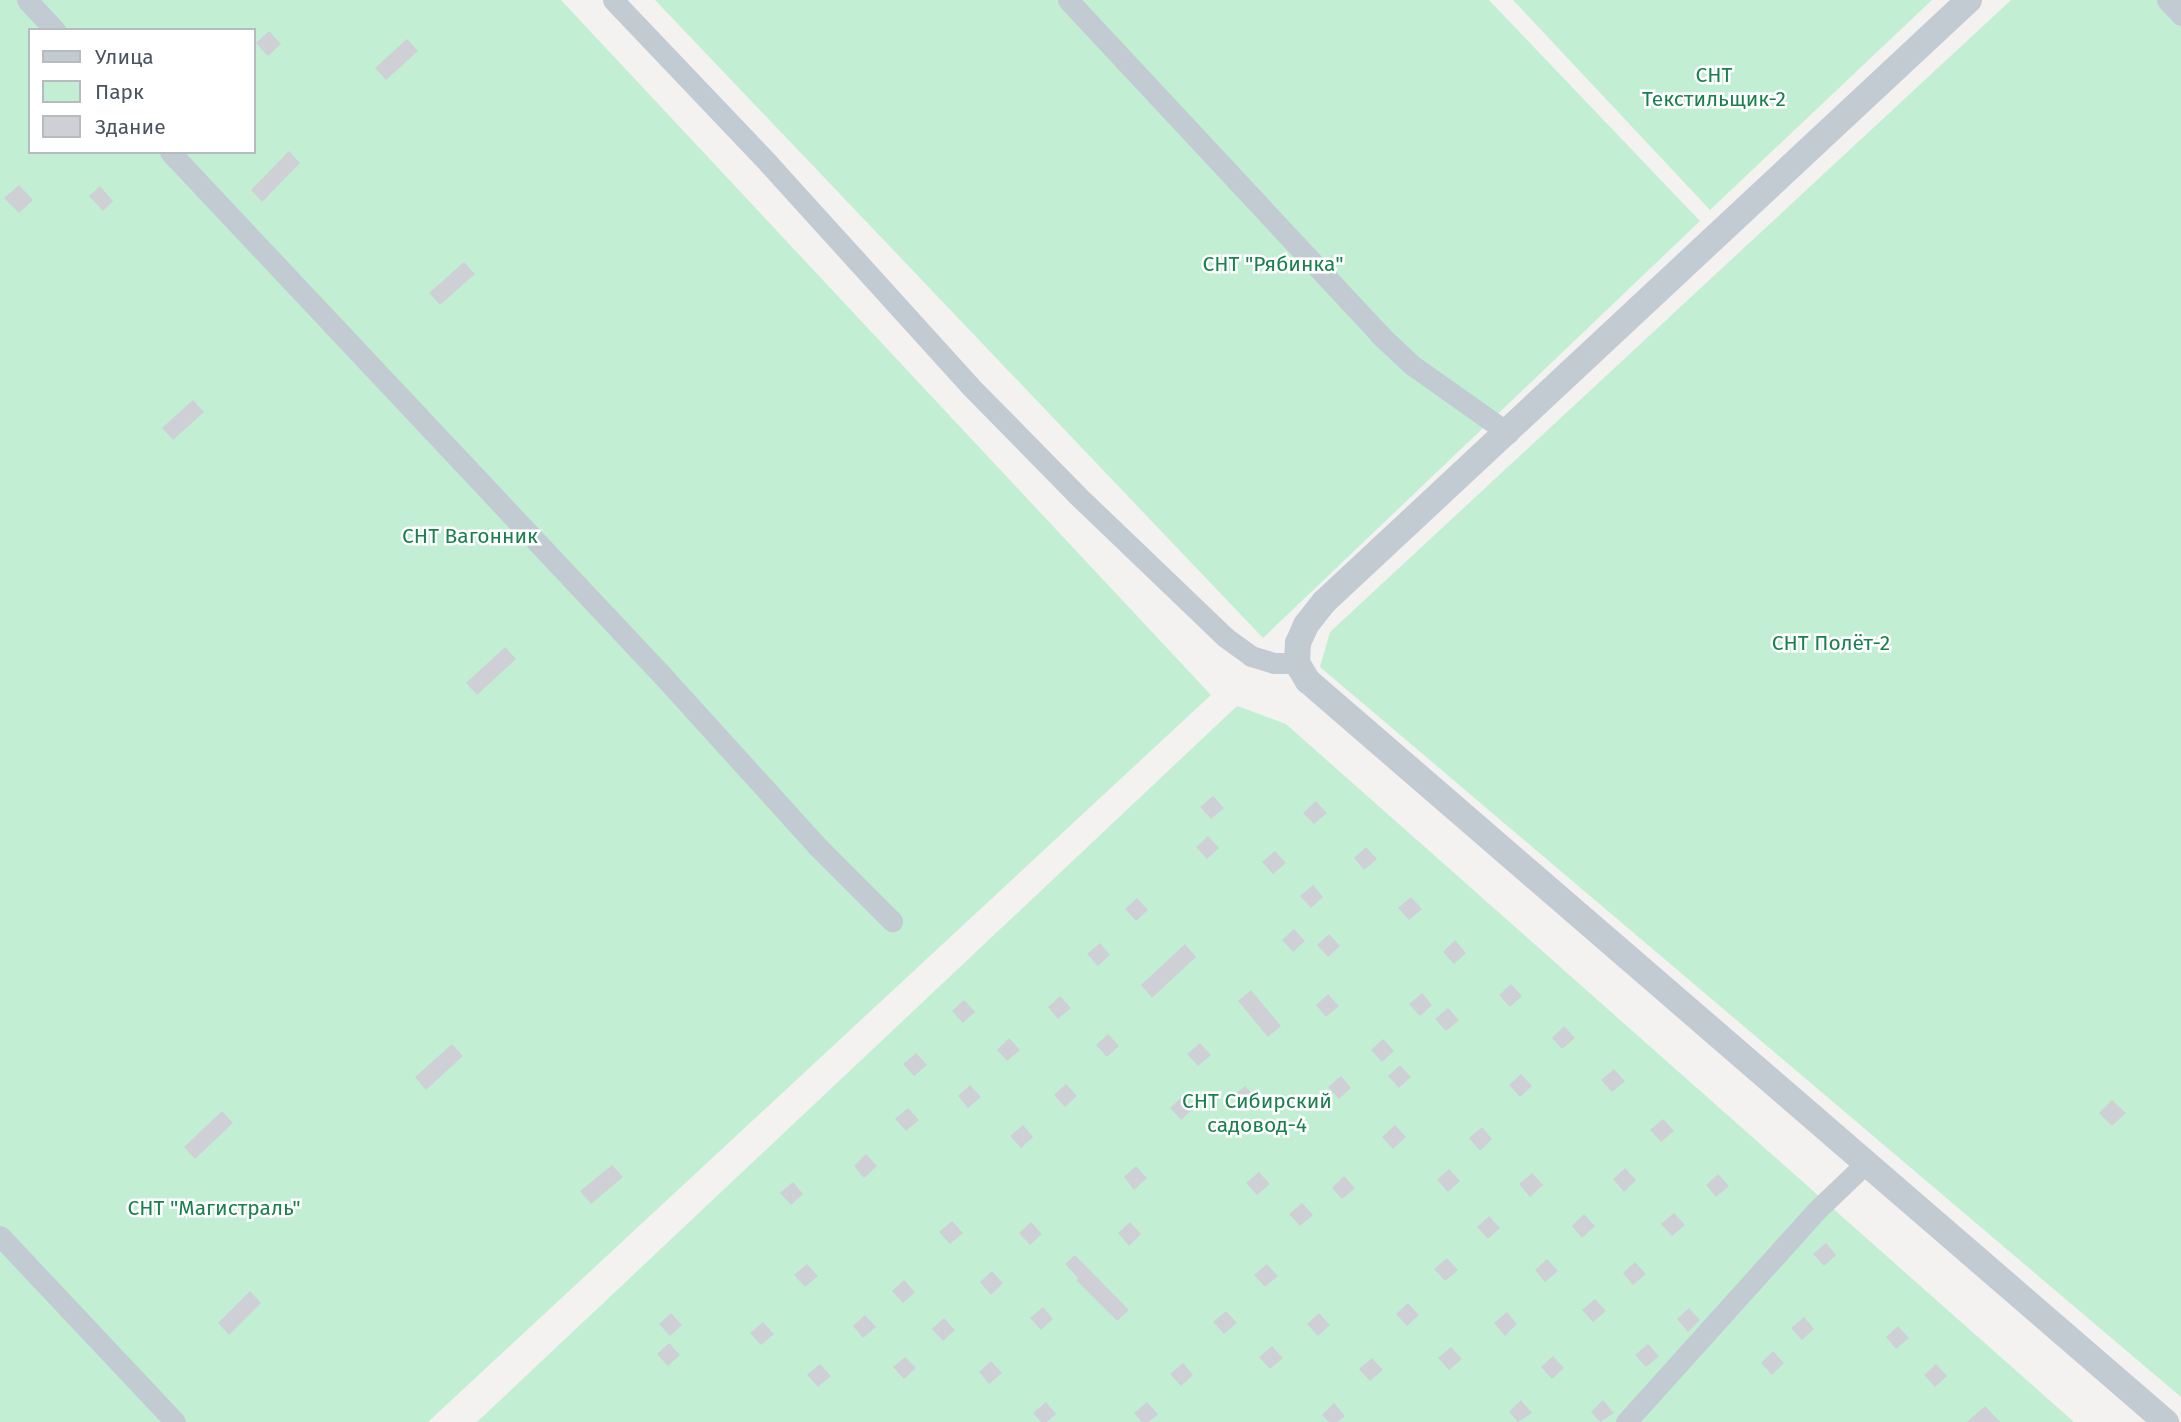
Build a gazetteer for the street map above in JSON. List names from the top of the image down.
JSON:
{
  "parks": [
    "СНТ Текстильщик-2",
    "СНТ \"Рябинка\"",
    "СНТ Вагонник",
    "СНТ Полёт-2",
    "СНТ Сибирский садовод-4",
    "СНТ \"Магистраль\""
  ],
  "legend": ["Улица", "Парк", "Здание"]
}
